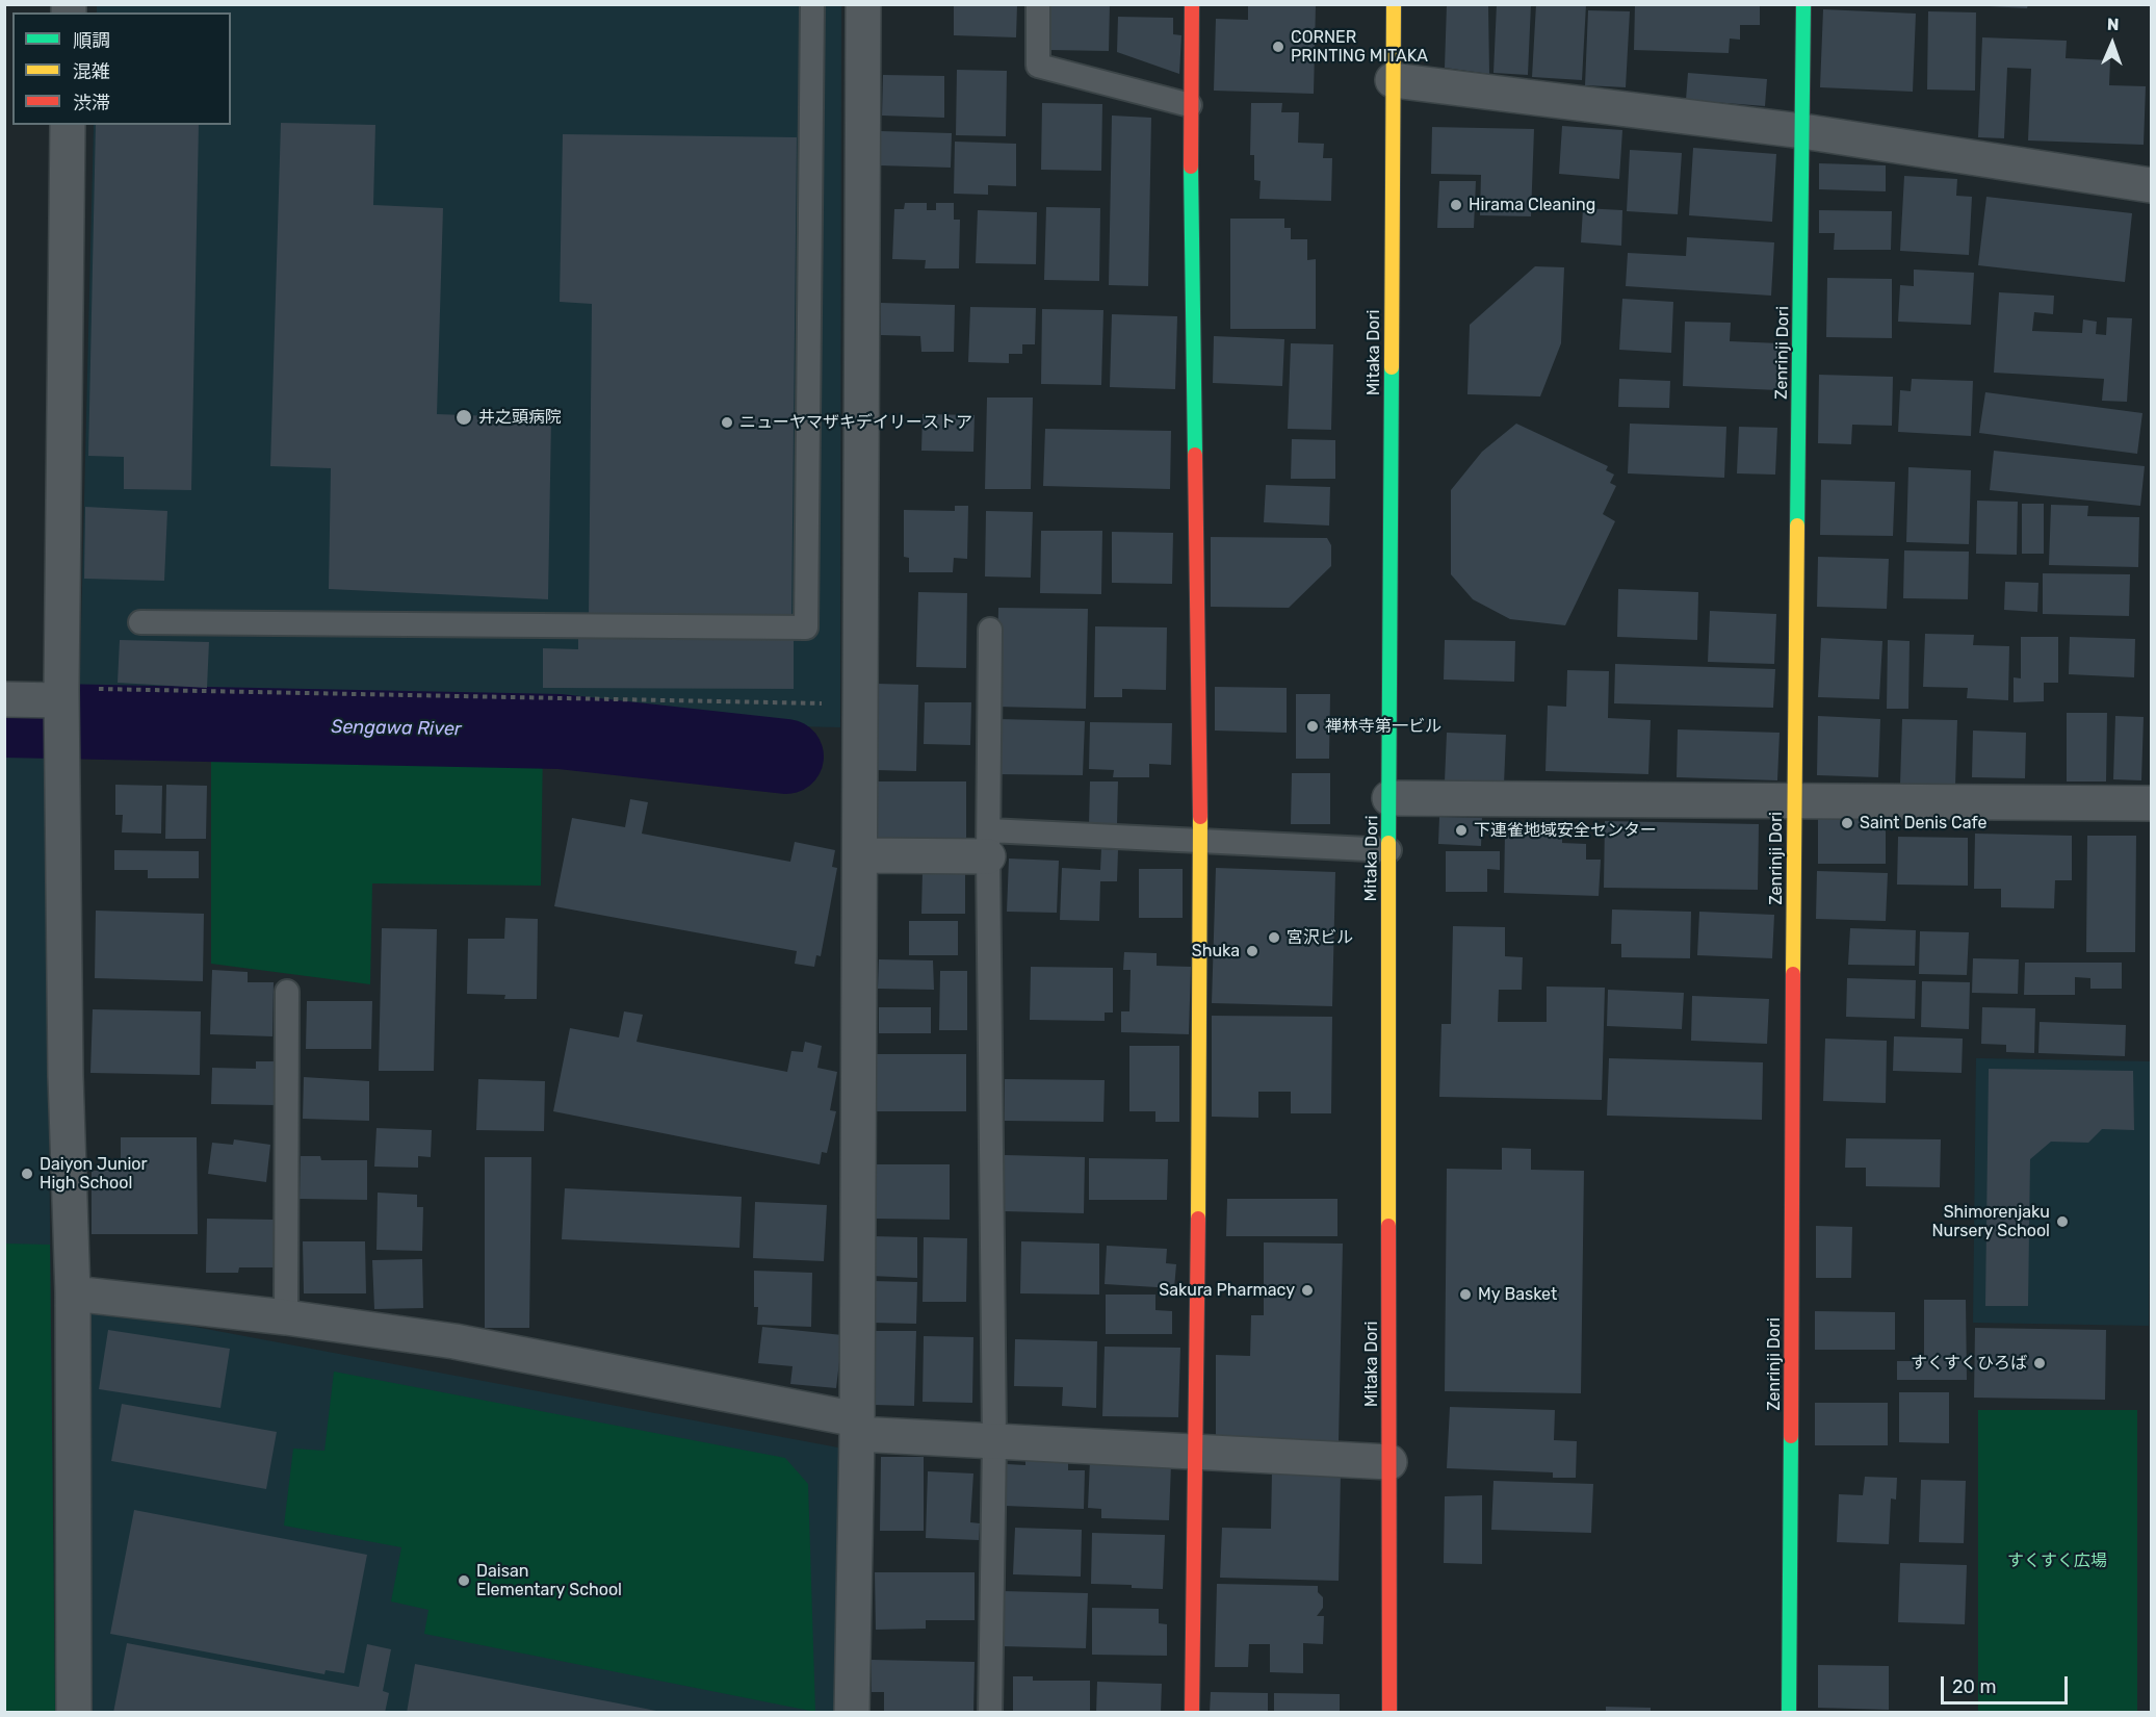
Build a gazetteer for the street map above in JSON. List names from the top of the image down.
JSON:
{
  "streets": {
    "street": ["Mitaka Dori", "Zenrinji Dori"]
  },
  "water": ["Sengawa River"],
  "parks": ["すくすく広場"],
  "places": [
    "CORNER PRINTING MITAKA",
    "Hirama Cleaning",
    "井之頭病院",
    "ニューヤマザキデイリーストア",
    "禅林寺第一ビル",
    "Saint Denis Cafe",
    "下連雀地域安全センター",
    "宮沢ビル",
    "Shuka",
    "Daiyon Junior High School",
    "Shimorenjaku Nursery School",
    "Sakura Pharmacy",
    "My Basket",
    "すくすくひろば",
    "Daisan Elementary School"
  ],
  "legend": ["順調", "混雑", "渋滞"],
  "scale_bar": "20 m",
  "north": "top"
}
